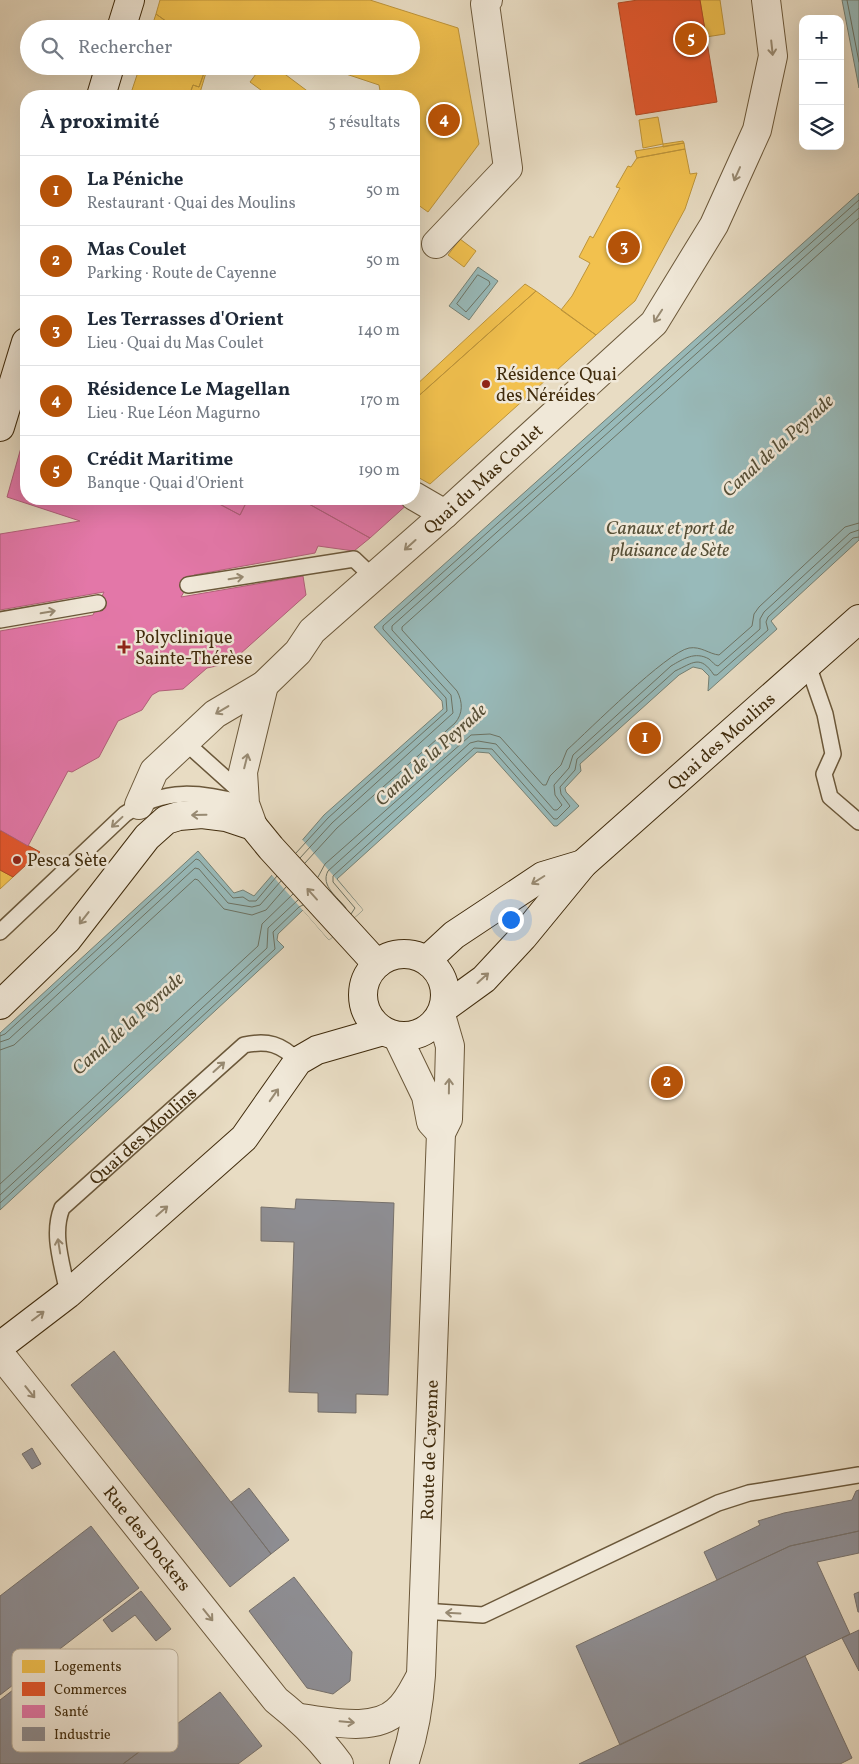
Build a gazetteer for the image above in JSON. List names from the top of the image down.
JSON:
{
  "streets": {
    "street": [
      "Quai du Mas Coulet",
      "Quai des Moulins",
      "Route de Cayenne",
      "Rue des Dockers"
    ]
  },
  "crossings": [
    ["Quai des Moulins", "Route de Cayenne"]
  ],
  "one_way": ["Quai du Mas Coulet", "Rue des Dockers"],
  "water": ["Canal de la Peyrade", "Canaux et port de plaisance de Sète"],
  "places": {
    "other": ["Résidence Quai des Néréides", "Pesca Sète"],
    "health": ["Polyclinique Sainte-Thérèse"]
  },
  "legend": [
    "Logements",
    "Commerces",
    "Santé",
    "Industrie"
  ],
  "page": {
    "map_buttons": ["+", "−"],
    "search": "Rechercher",
    "pins": [
      "5",
      "4",
      "3",
      "1",
      "2"
    ],
    "heading": ["À proximité", "5 résultats"],
    "list": [
      {
        "mark": "1",
        "name": "La Péniche",
        "note": "Restaurant · Quai des Moulins",
        "value": "50 m"
      },
      {
        "mark": "2",
        "name": "Mas Coulet",
        "note": "Parking · Route de Cayenne",
        "value": "50 m"
      },
      {
        "mark": "3",
        "name": "Les Terrasses d'Orient",
        "note": "Lieu · Quai du Mas Coulet",
        "value": "140 m"
      },
      {
        "mark": "4",
        "name": "Résidence Le Magellan",
        "note": "Lieu · Rue Léon Magurno",
        "value": "170 m"
      },
      {
        "mark": "5",
        "name": "Crédit Maritime",
        "note": "Banque · Quai d'Orient",
        "value": "190 m"
      }
    ]
  }
}
